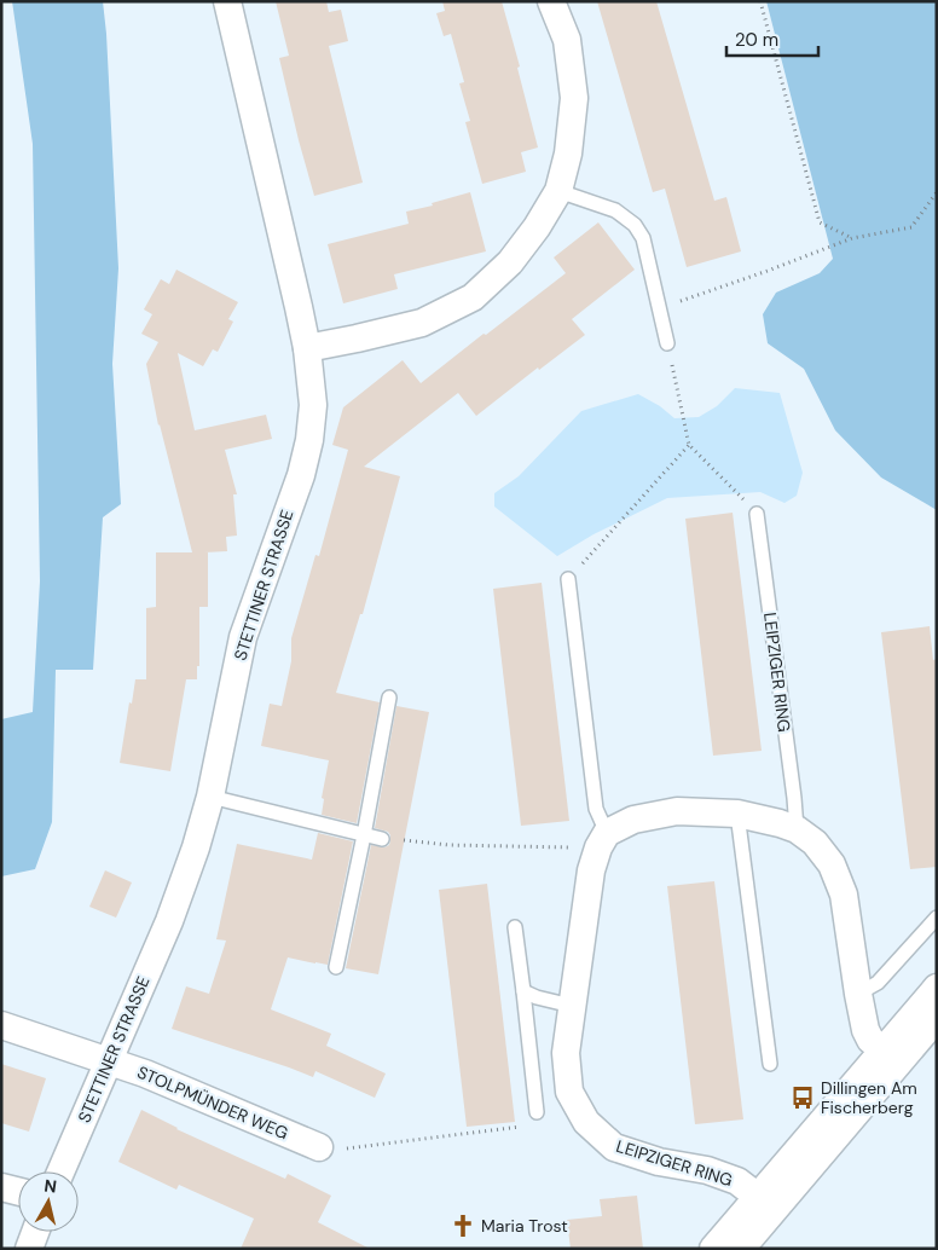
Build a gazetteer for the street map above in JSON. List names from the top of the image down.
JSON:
{
  "streets": {
    "street": ["STETTINER STRASSE", "LEIPZIGER RING", "STOLPMÜNDER WEG"]
  },
  "crossings": [
    ["STETTINER STRASSE", "STOLPMÜNDER WEG"]
  ],
  "places": {
    "bus stop": ["Dillingen Am Fischerberg"],
    "church": ["Maria Trost"]
  },
  "scale_bar": "20 m",
  "north": "top"
}
